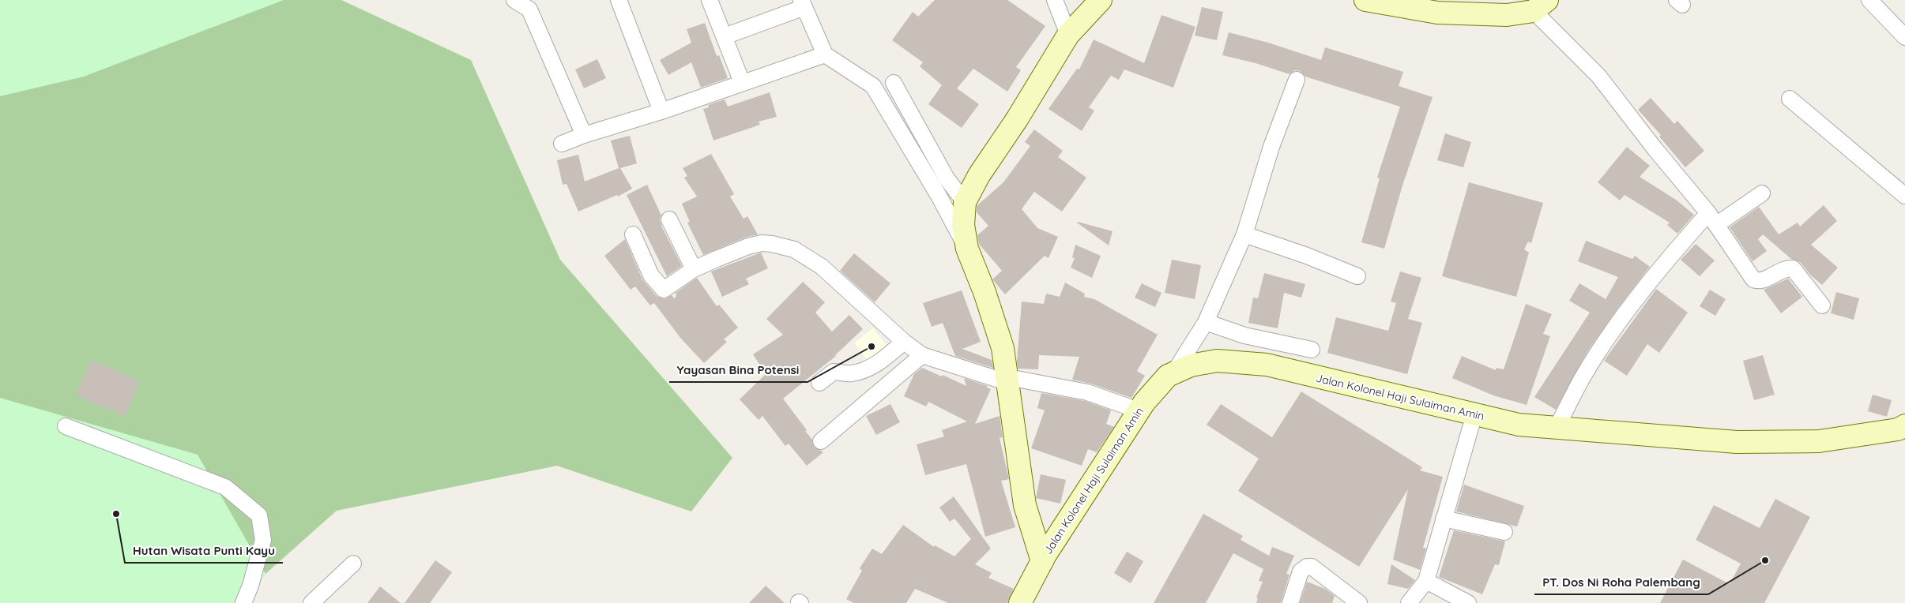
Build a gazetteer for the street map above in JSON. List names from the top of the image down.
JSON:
{
  "streets": {
    "street": ["Jalan Kolonel Haji Sulaiman Amin"]
  },
  "places": ["Yayasan Bina Potensi", "Hutan Wisata Punti Kayu", "PT. Dos Ni Roha Palembang"]
}
